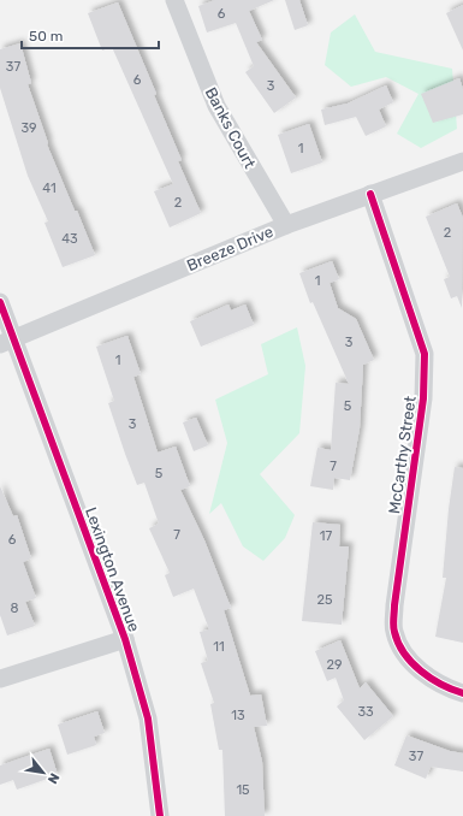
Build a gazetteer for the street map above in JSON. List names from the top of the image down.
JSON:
{
  "streets": {
    "street": [
      "Banks Court",
      "Breeze Drive",
      "McCarthy Street",
      "Lexington Avenue"
    ]
  },
  "crossings": [
    ["Banks Court", "Breeze Drive"],
    ["Breeze Drive", "McCarthy Street"],
    ["Breeze Drive", "Lexington Avenue"]
  ],
  "house_numbers": [
    "6",
    "37",
    "6",
    "3",
    "39",
    "1",
    "41",
    "2",
    "2",
    "43",
    "1",
    "3",
    "1",
    "5",
    "3",
    "7",
    "5",
    "7",
    "17",
    "6",
    "25",
    "8",
    "11",
    "29",
    "33",
    "13",
    "37",
    "15"
  ],
  "scale_bar": "50 m",
  "north": "bottom right"
}
